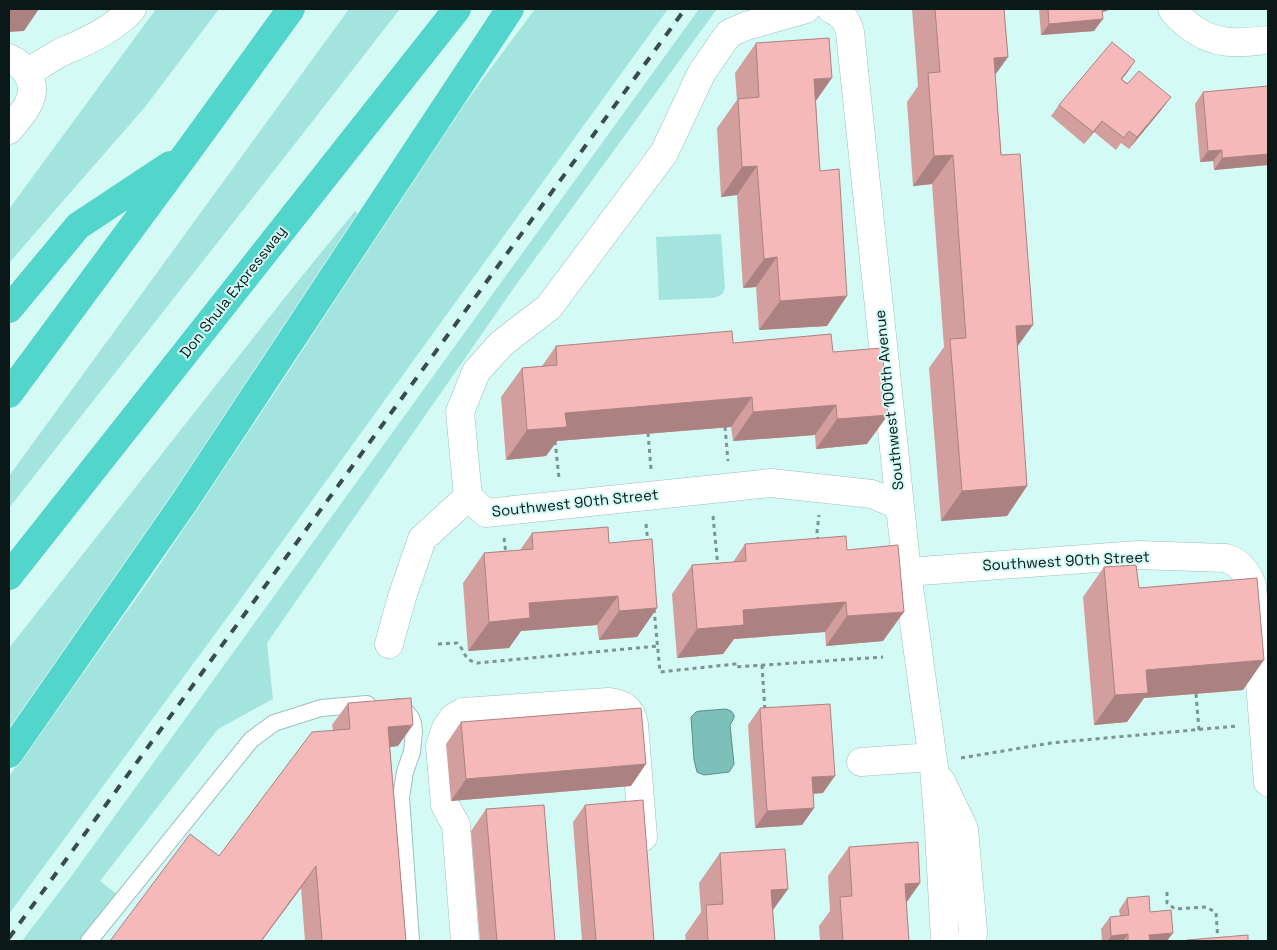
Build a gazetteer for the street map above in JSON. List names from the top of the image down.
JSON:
{
  "streets": {
    "highway": ["Don Shula Expressway"],
    "street": ["Southwest 100th Avenue", "Southwest 90th Street"]
  },
  "crossings": [
    ["Southwest 100th Avenue", "Southwest 90th Street"]
  ]
}
